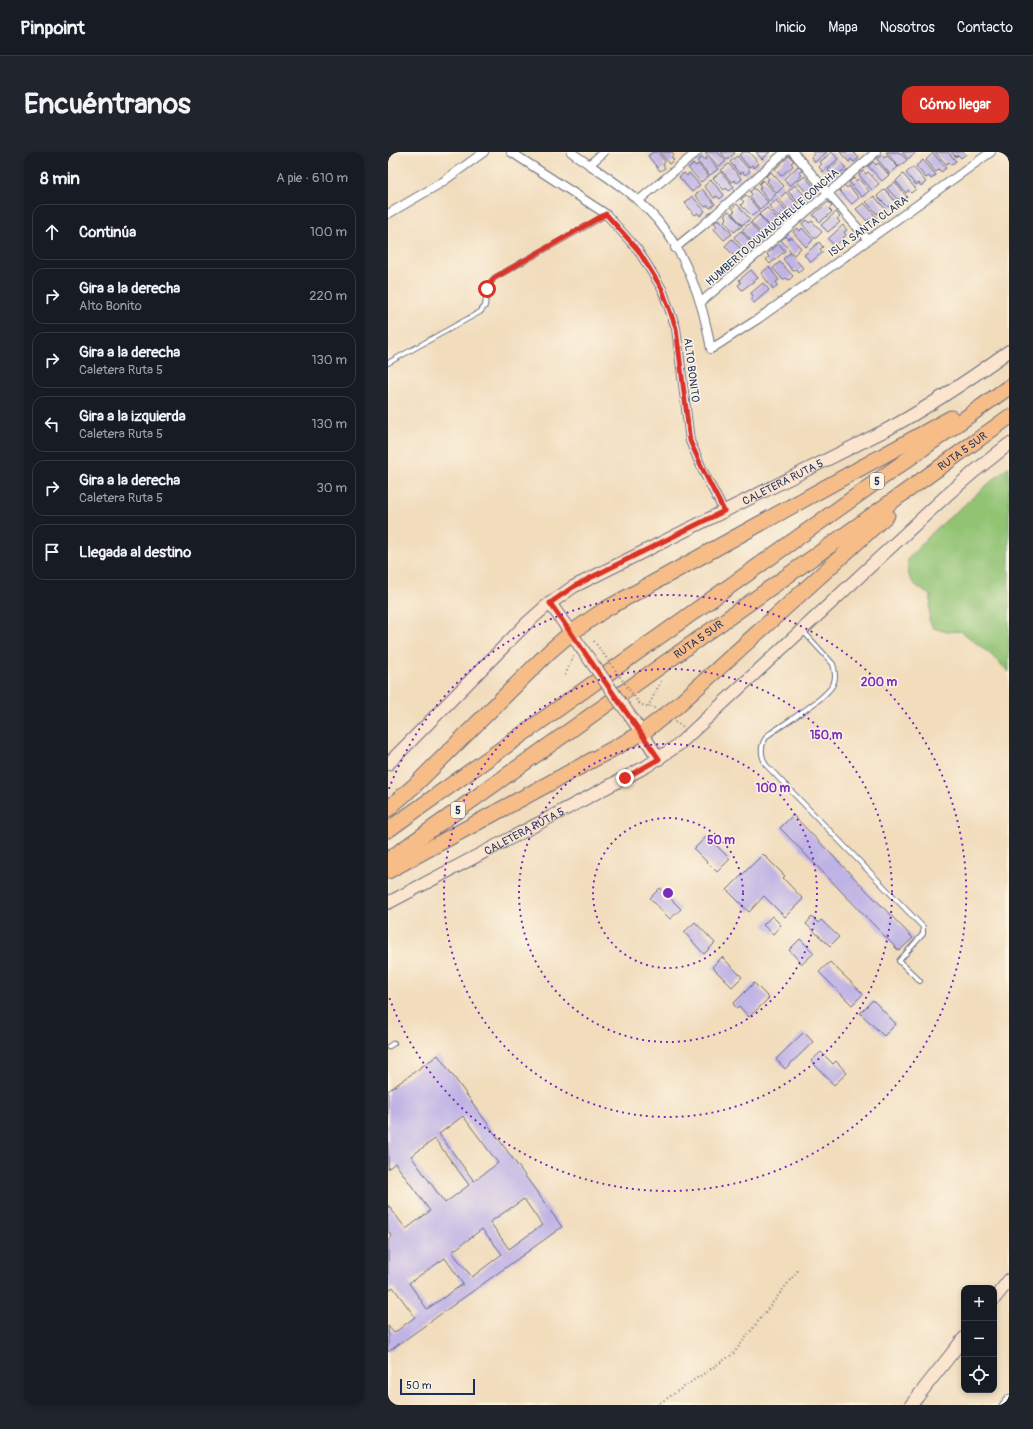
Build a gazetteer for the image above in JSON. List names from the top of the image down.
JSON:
{
  "streets": {
    "highway": ["RUTA 5 SUR", "5"],
    "street": [
      "ISLA SANTA CLARA",
      "HUMBERTO DUVAUCHELLE CONCHA",
      "ALTO BONITO",
      "CALETERA RUTA 5"
    ]
  },
  "crossings": [
    ["ISLA SANTA CLARA", "HUMBERTO DUVAUCHELLE CONCHA"],
    ["ALTO BONITO", "CALETERA RUTA 5"]
  ],
  "scale_bar": "50 m",
  "page": {
    "header": "Pinpoint",
    "nav": [
      "Inicio",
      "Mapa",
      "Nosotros",
      "Contacto"
    ],
    "buttons": "Cómo llegar",
    "title": "Encuéntranos",
    "heading": ["8 min", "A pie · 610 m"],
    "list": [
      ["Continúa", "100 m"],
      ["Gira a la derecha", "Alto Bonito", "220 m"],
      ["Gira a la derecha", "Caletera Ruta 5", "130 m"],
      ["Gira a la izquierda", "Caletera Ruta 5", "130 m"],
      ["Gira a la derecha", "Caletera Ruta 5", "30 m"],
      "Llegada al destino"
    ],
    "map_buttons": ["+", "−"],
    "scale": "50 m"
  },
  "rings": [
    "200 m",
    "150 m",
    "100 m",
    "50 m"
  ]
}
